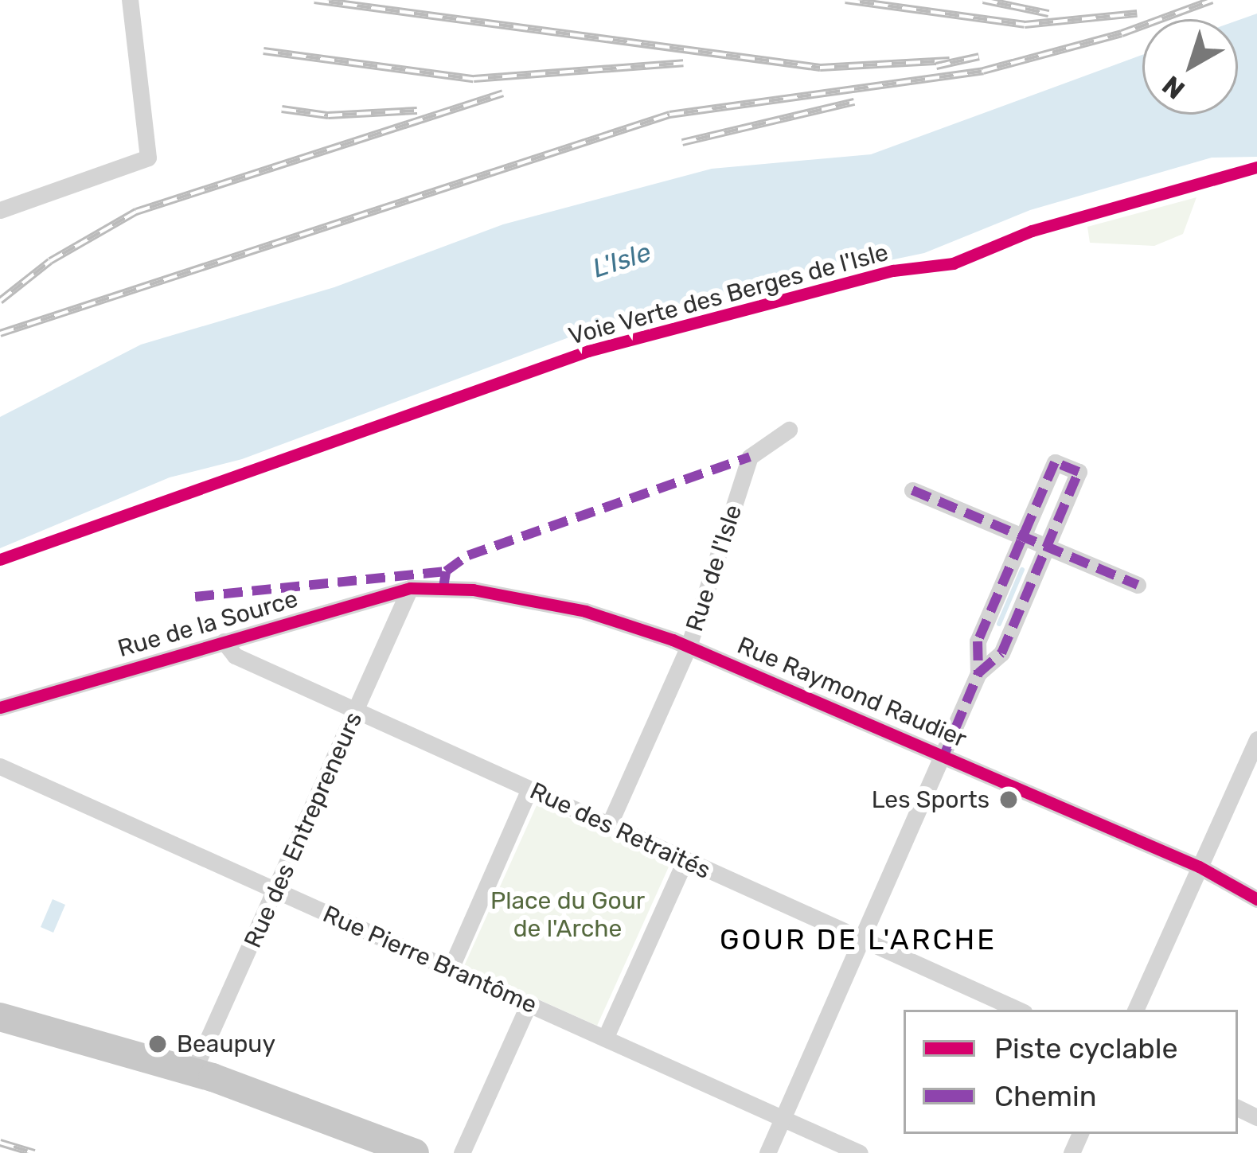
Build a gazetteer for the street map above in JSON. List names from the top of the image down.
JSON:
{
  "streets": {
    "street": [
      "Rue de l'Isle",
      "Rue de la Source",
      "Rue Raymond Raudier",
      "Rue des Entrepreneurs",
      "Rue des Retraités",
      "Rue Pierre Brantôme"
    ],
    "cycle path": ["Voie Verte des Berges de l'Isle"]
  },
  "crossings": [
    ["Rue de l'Isle", "Rue Raymond Raudier"],
    ["Rue de l'Isle", "Rue des Retraités"],
    ["Rue de la Source", "Rue Raymond Raudier"],
    ["Rue de la Source", "Rue des Entrepreneurs"],
    ["Rue de la Source", "Rue des Retraités"],
    ["Rue Raymond Raudier", "Rue des Entrepreneurs"],
    ["Rue des Entrepreneurs", "Rue des Retraités"],
    ["Rue des Entrepreneurs", "Rue Pierre Brantôme"]
  ],
  "districts": ["GOUR DE L'ARCHE"],
  "water": ["L'Isle"],
  "parks": ["Place du Gour de l'Arche"],
  "places": ["Les Sports", "Beaupuy"],
  "legend": ["Piste cyclable", "Chemin"],
  "north": "bottom left"
}
